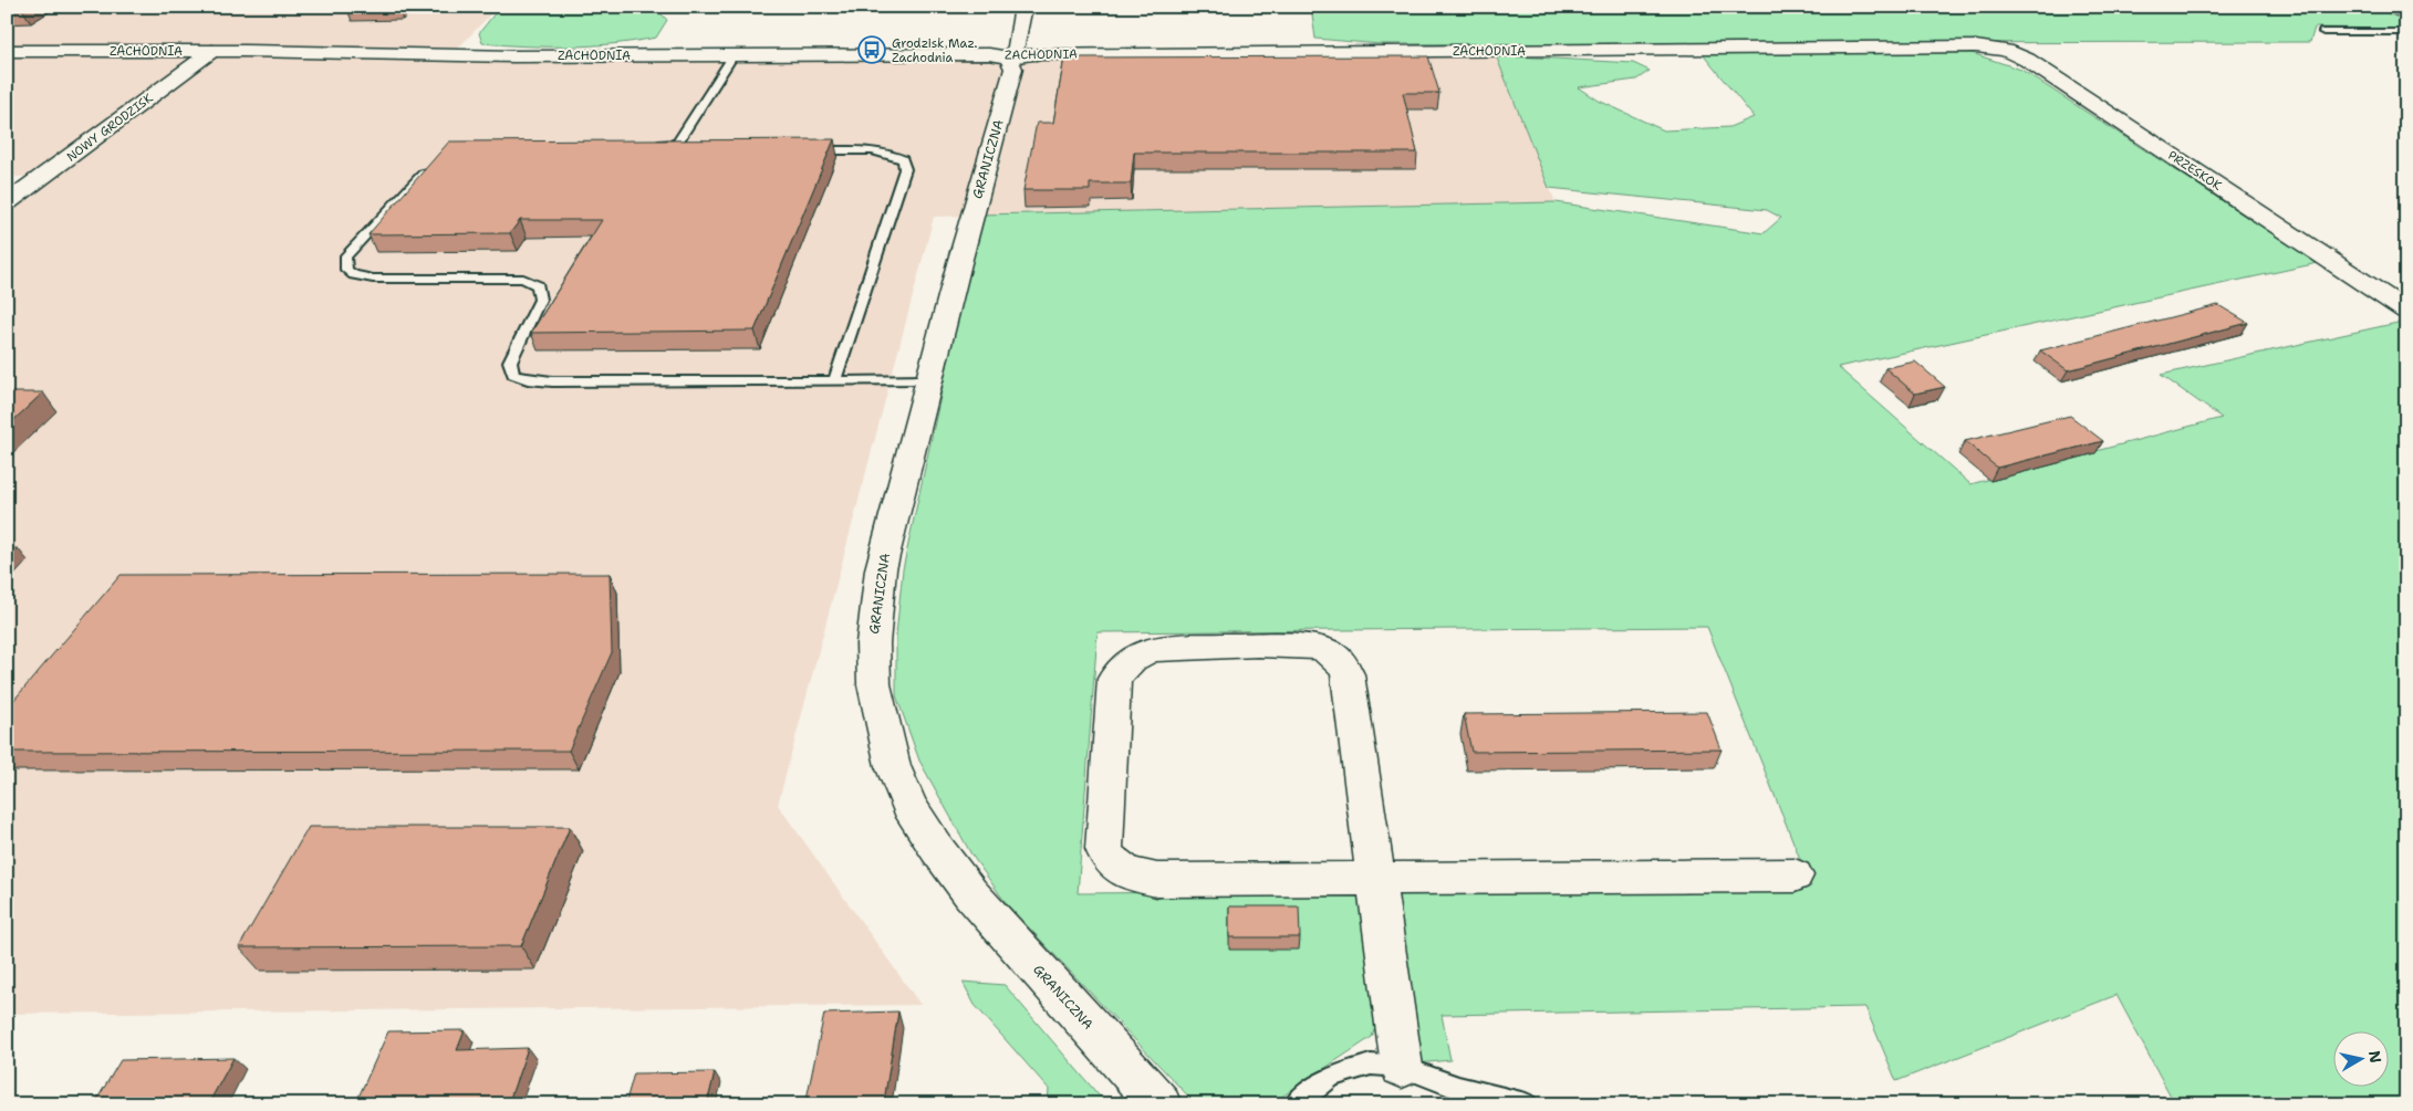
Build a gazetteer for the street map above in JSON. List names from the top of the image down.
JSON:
{
  "streets": {
    "street": [
      "ZACHODNIA",
      "NOWY GRODZISK",
      "GRANICZNA",
      "PRZESKOK"
    ]
  },
  "crossings": [
    ["ZACHODNIA", "NOWY GRODZISK"],
    ["ZACHODNIA", "GRANICZNA"],
    ["ZACHODNIA", "PRZESKOK"]
  ],
  "places": {
    "bus stop": ["Grodzisk Maz. Zachodnia"]
  },
  "north": "right"
}
